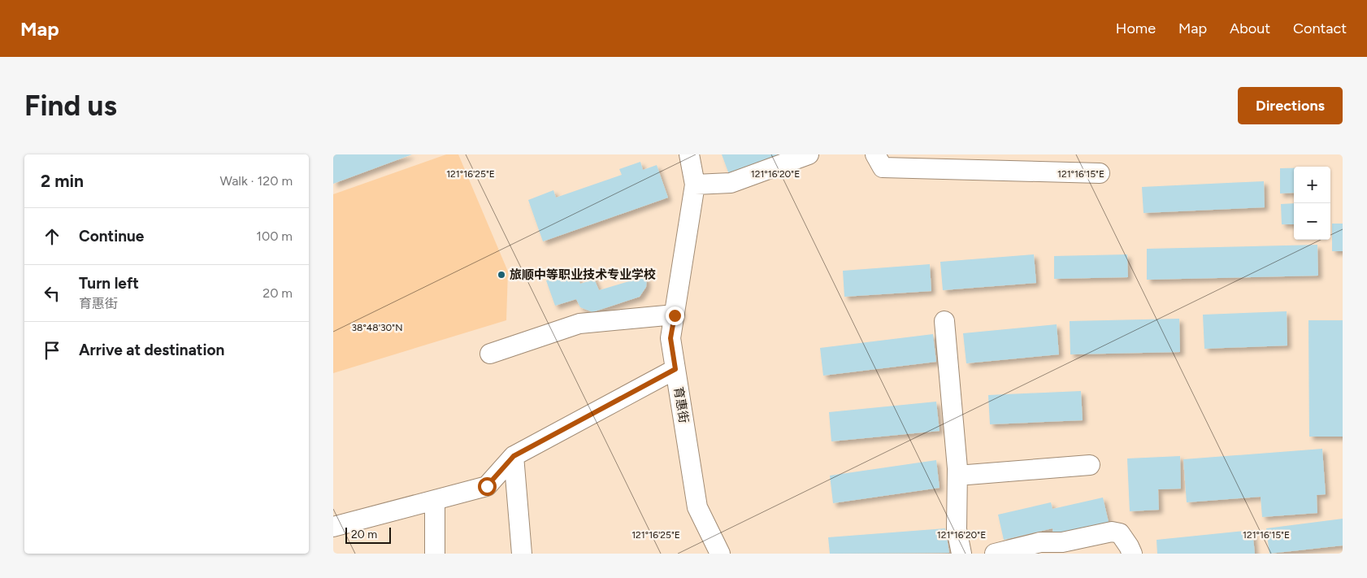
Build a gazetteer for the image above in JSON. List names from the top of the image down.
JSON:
{
  "streets": {
    "street": ["育惠街"]
  },
  "places": ["旅顺中等职业技术专业学校"],
  "scale_bar": "20 m",
  "page": {
    "header": "Map",
    "nav": [
      "Home",
      "Map",
      "About",
      "Contact"
    ],
    "buttons": "Directions",
    "title": "Find us",
    "heading": ["2 min", "Walk · 120 m"],
    "map_buttons": ["+", "−"],
    "list": [
      ["Continue", "100 m"],
      ["Turn left", "育惠街", "20 m"],
      "Arrive at destination"
    ],
    "scale": "20 m"
  },
  "coordinates": [
    "121°16'15\"E",
    "121°16'25\"E",
    "121°16'20\"E",
    "38°48'30\"N"
  ]
}
